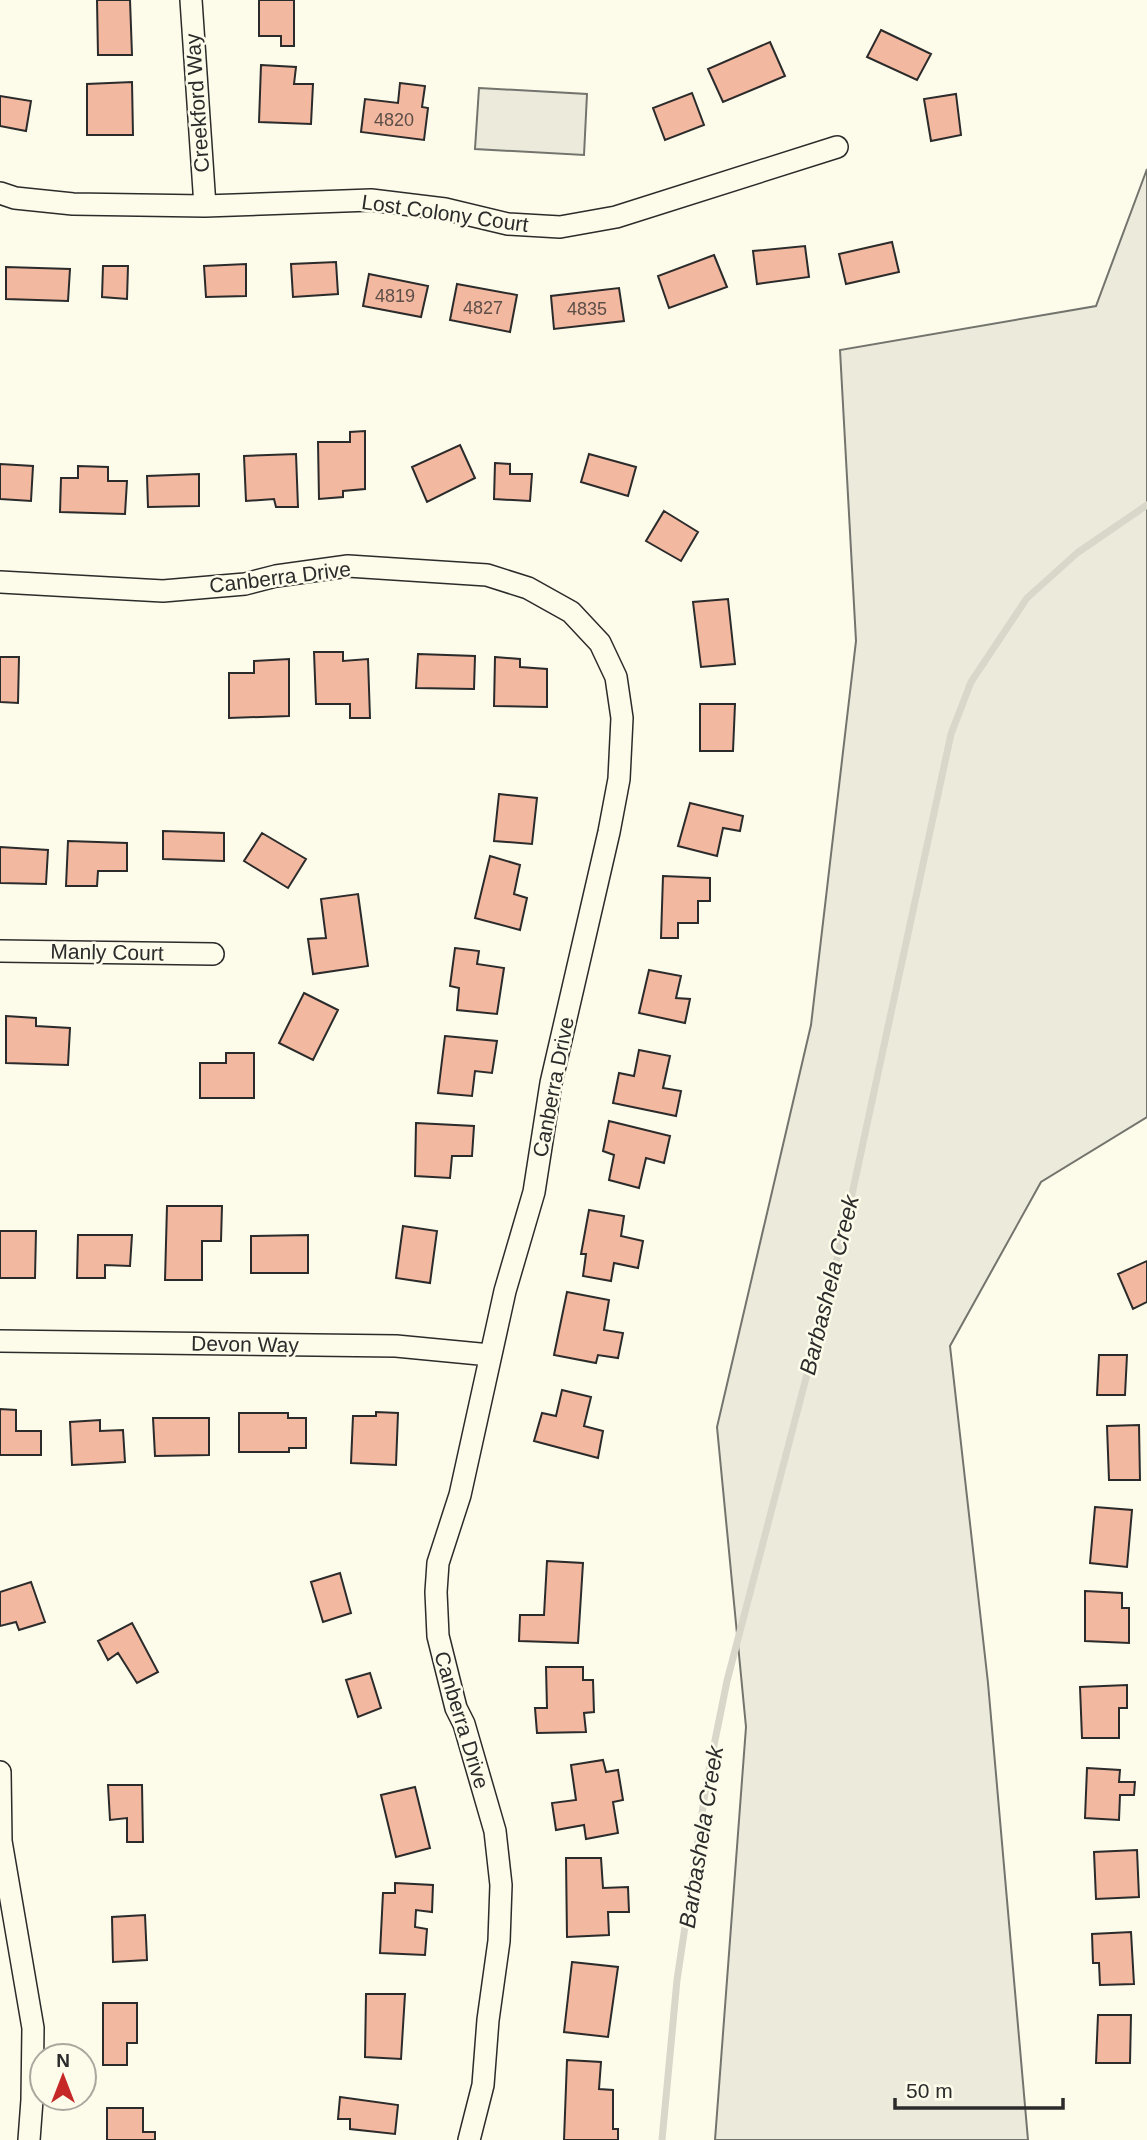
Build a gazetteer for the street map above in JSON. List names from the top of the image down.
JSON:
{
  "streets": {
    "street": [
      "Creekford Way",
      "Lost Colony Court",
      "Canberra Drive",
      "Manly Court",
      "Devon Way"
    ]
  },
  "crossings": [
    ["Creekford Way", "Lost Colony Court"],
    ["Canberra Drive", "Devon Way"]
  ],
  "water": ["Barbashela Creek"],
  "house_numbers": [
    "4820",
    "4819",
    "4827",
    "4835"
  ],
  "scale_bar": "50 m",
  "north": "top"
}
